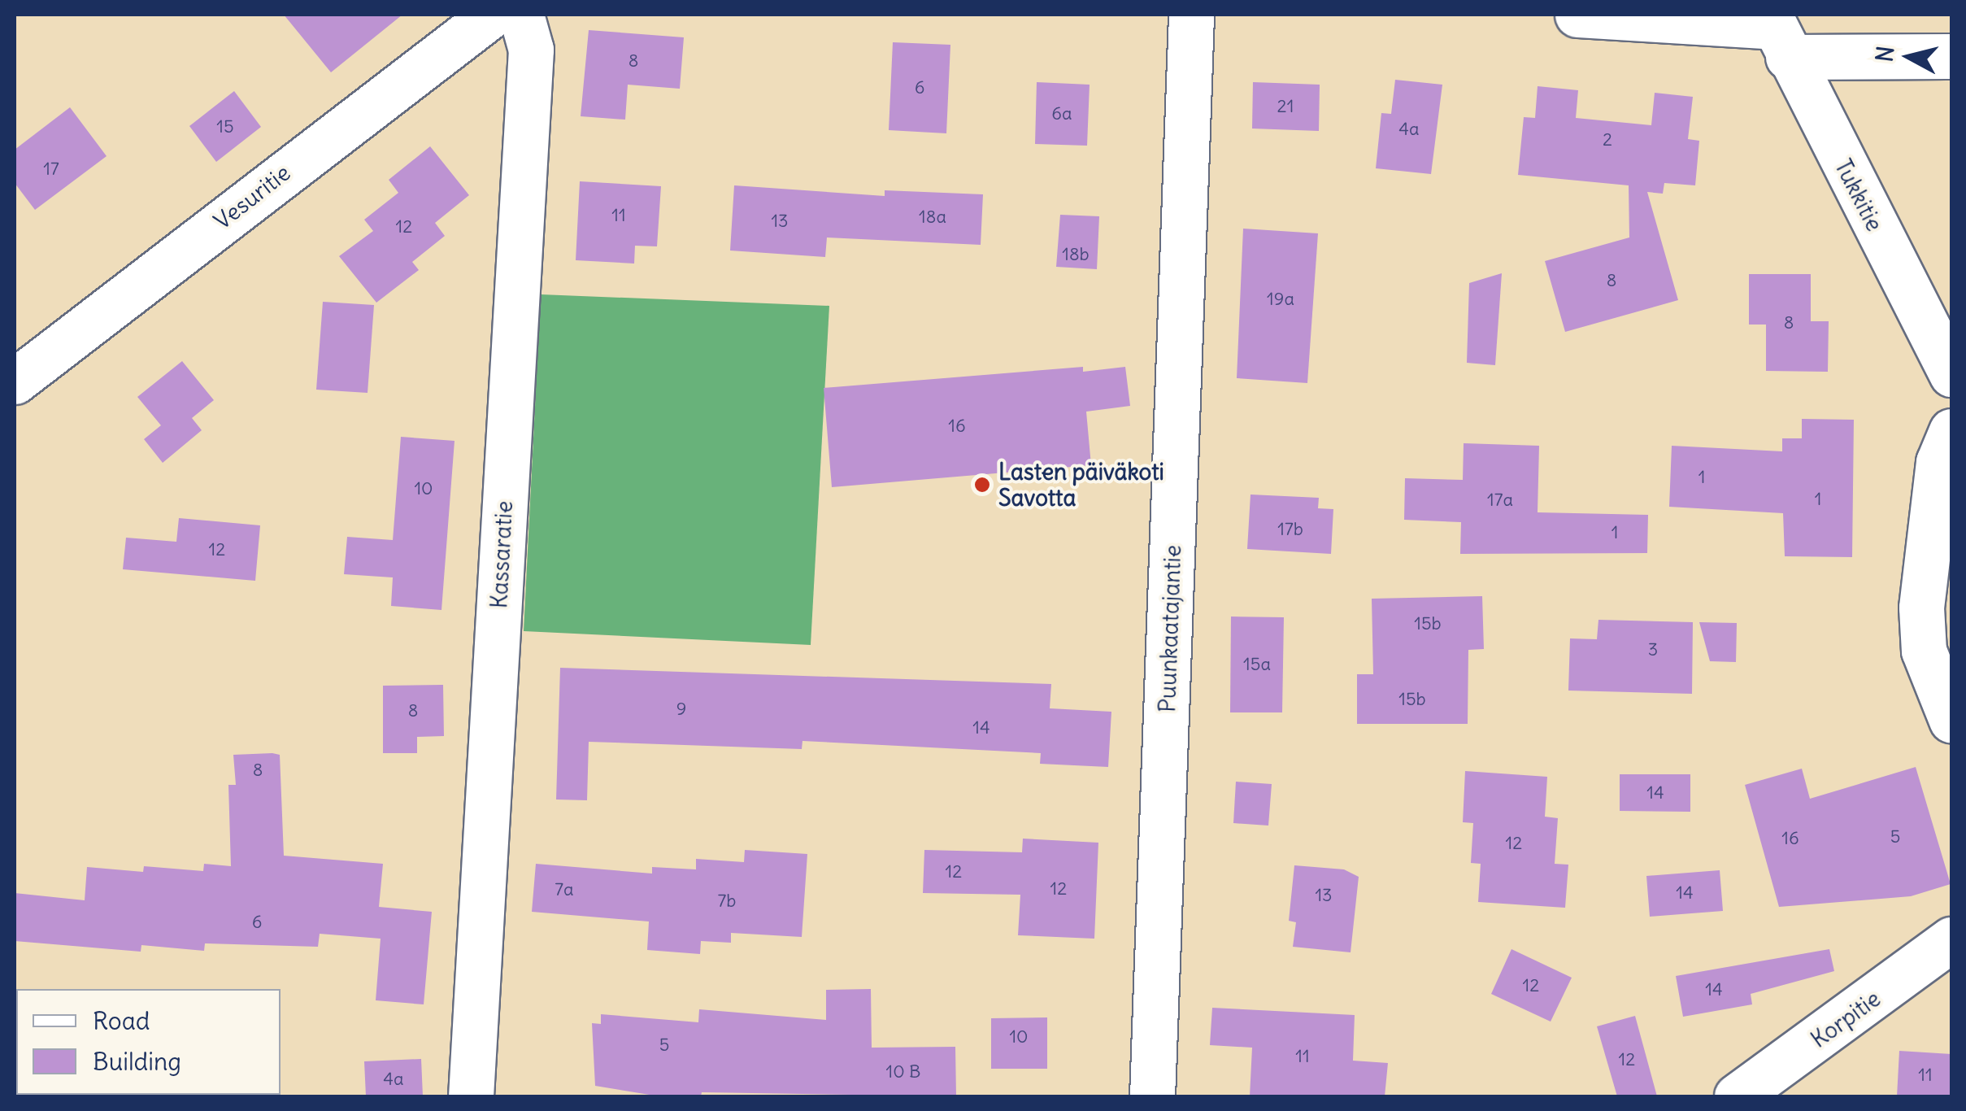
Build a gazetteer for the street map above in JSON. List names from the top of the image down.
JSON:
{
  "streets": {
    "street": [
      "Tukkitie",
      "Vesuritie",
      "Kassaratie",
      "Puunkaatajantie",
      "Korpitie"
    ]
  },
  "places": ["Lasten päiväkoti Savotta"],
  "house_numbers": [
    "8",
    "6",
    "21",
    "6a",
    "15",
    "4a",
    "2",
    "17",
    "11",
    "18a",
    "13",
    "12",
    "18b",
    "8",
    "19a",
    "8",
    "16",
    "1",
    "10",
    "1",
    "17a",
    "17b",
    "1",
    "12",
    "15b",
    "3",
    "15a",
    "15b",
    "9",
    "8",
    "14",
    "8",
    "14",
    "5",
    "16",
    "12",
    "12",
    "12",
    "7a",
    "14",
    "13",
    "7b",
    "6",
    "12",
    "14",
    "10",
    "5",
    "11",
    "12",
    "10 B",
    "11",
    "4a"
  ],
  "legend": ["Road", "Building"],
  "north": "left"
}
